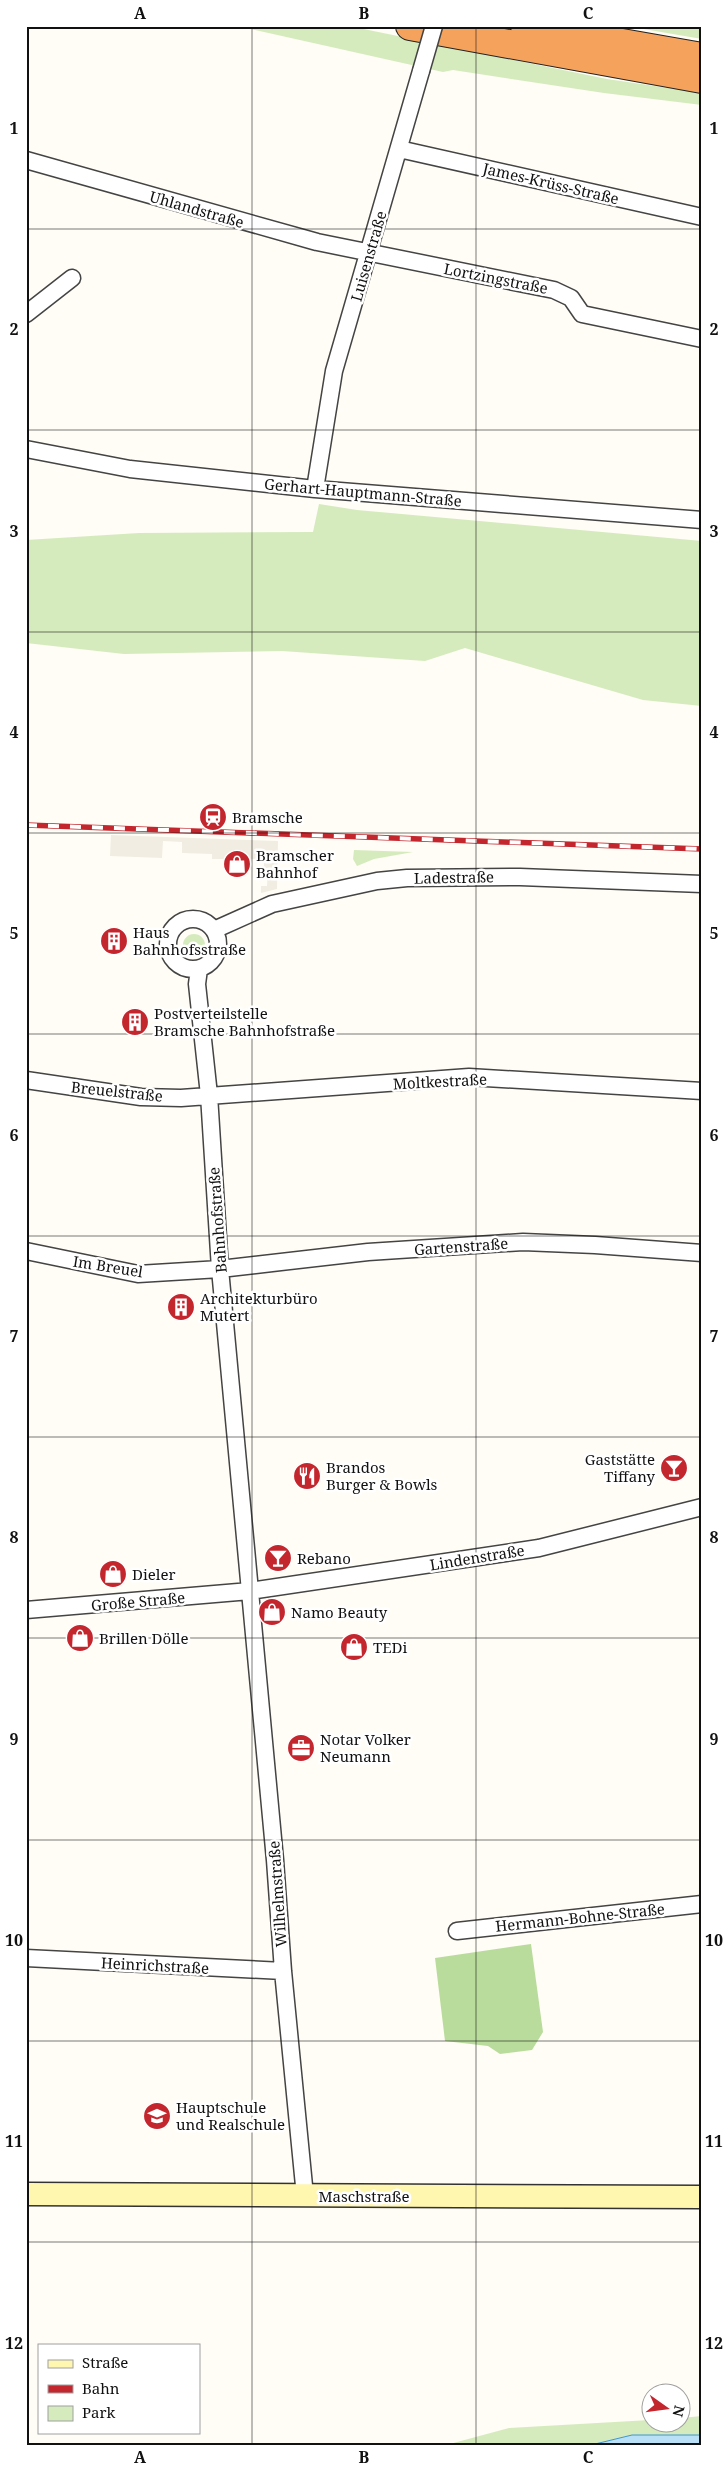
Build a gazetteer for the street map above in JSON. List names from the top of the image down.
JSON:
{
  "streets": {
    "main road": ["Maschstraße"],
    "street": [
      "James-Krüss-Straße",
      "Uhlandstraße",
      "Luisenstraße",
      "Lortzingstraße",
      "Gerhart-Hauptmann-Straße",
      "Ladestraße",
      "Moltkestraße",
      "Breuelstraße",
      "Bahnhofstraße",
      "Gartenstraße",
      "Im Breuel",
      "Lindenstraße",
      "Große Straße",
      "Wilhelmstraße",
      "Hermann-Bohne-Straße",
      "Heinrichstraße"
    ]
  },
  "crossings": [
    ["James-Krüss-Straße", "Luisenstraße"],
    ["Uhlandstraße", "Luisenstraße"],
    ["Uhlandstraße", "Lortzingstraße"],
    ["Luisenstraße", "Lortzingstraße"],
    ["Luisenstraße", "Gerhart-Hauptmann-Straße"],
    ["Ladestraße", "Bahnhofstraße"],
    ["Moltkestraße", "Breuelstraße"],
    ["Moltkestraße", "Bahnhofstraße"],
    ["Breuelstraße", "Bahnhofstraße"],
    ["Bahnhofstraße", "Gartenstraße"],
    ["Bahnhofstraße", "Im Breuel"],
    ["Bahnhofstraße", "Lindenstraße"],
    ["Bahnhofstraße", "Große Straße"],
    ["Bahnhofstraße", "Wilhelmstraße"],
    ["Gartenstraße", "Im Breuel"],
    ["Lindenstraße", "Große Straße"],
    ["Lindenstraße", "Wilhelmstraße"],
    ["Große Straße", "Wilhelmstraße"],
    ["Wilhelmstraße", "Heinrichstraße"],
    ["Wilhelmstraße", "Maschstraße"]
  ],
  "places": {
    "station": ["Bramsche"],
    "shop": [
      "Bramscher Bahnhof",
      "Dieler",
      "Namo Beauty",
      "Brillen Dölle",
      "TEDi"
    ],
    "building": ["Haus Bahnhofsstraße", "Postverteilstelle Bramsche Bahnhofstraße", "Architekturbüro Mutert"],
    "bar": ["Gaststätte Tiffany", "Rebano"],
    "restaurant": ["Brandos Burger & Bowls"],
    "office": ["Notar Volker Neumann"],
    "school or university": ["Hauptschule und Realschule"]
  },
  "legend": ["Straße", "Bahn", "Park"],
  "north": "right",
  "grid": {
    "columns": ["A", "B", "C"],
    "rows": [
      "1",
      "2",
      "3",
      "4",
      "5",
      "6",
      "7",
      "8",
      "9",
      "10",
      "11",
      "12"
    ]
  }
}
